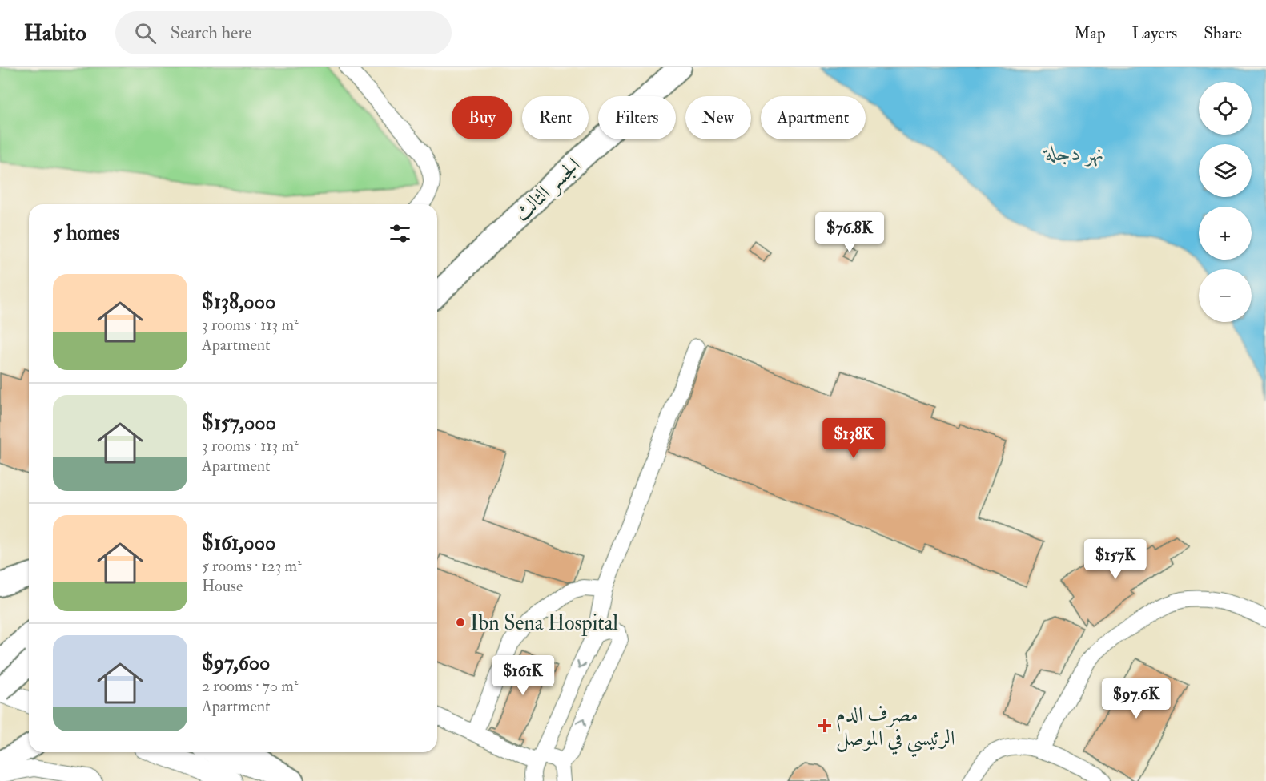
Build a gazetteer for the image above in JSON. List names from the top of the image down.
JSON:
{
  "streets": {
    "highway": ["الجسر الثالث"]
  },
  "water": ["نهر دجلة"],
  "places": {
    "other": ["Ibn Sena Hospital"],
    "health": ["مصرف الدم الرئيسي في الموصل"]
  },
  "page": {
    "header": "Habito",
    "search": "Search here",
    "nav": ["Map", "Layers", "Share"],
    "map_buttons": ["+", "−"],
    "chip": [
      "Buy",
      "Rent",
      "Filters",
      "New",
      "Apartment"
    ],
    "heading": "5 homes",
    "price": [
      "$76.8K",
      "$138K",
      "$157K",
      "$161K",
      "$97.6K"
    ],
    "list": [
      {
        "name": "$138,000",
        "note": "3 rooms · 113 m² · Apartment"
      },
      {
        "name": "$157,000",
        "note": "3 rooms · 113 m² · Apartment"
      },
      {
        "name": "$161,000",
        "note": "5 rooms · 123 m² · House"
      },
      {
        "name": "$97,600",
        "note": "2 rooms · 70 m² · Apartment"
      }
    ]
  }
}
